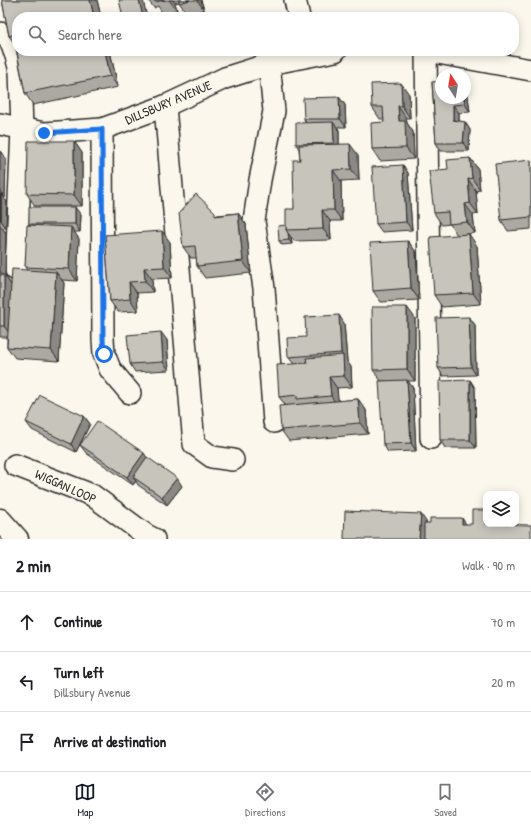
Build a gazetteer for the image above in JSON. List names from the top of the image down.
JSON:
{
  "streets": {
    "street": ["DILLSBURY AVENUE", "WIGGAN LOOP"]
  },
  "north": "top",
  "page": {
    "search": "Search here",
    "heading": ["2 min", "Walk · 90 m"],
    "list": [
      ["Continue", "70 m"],
      ["Turn left", "Dillsbury Avenue", "20 m"],
      "Arrive at destination"
    ],
    "nav": ["Map", "Directions", "Saved"]
  }
}
